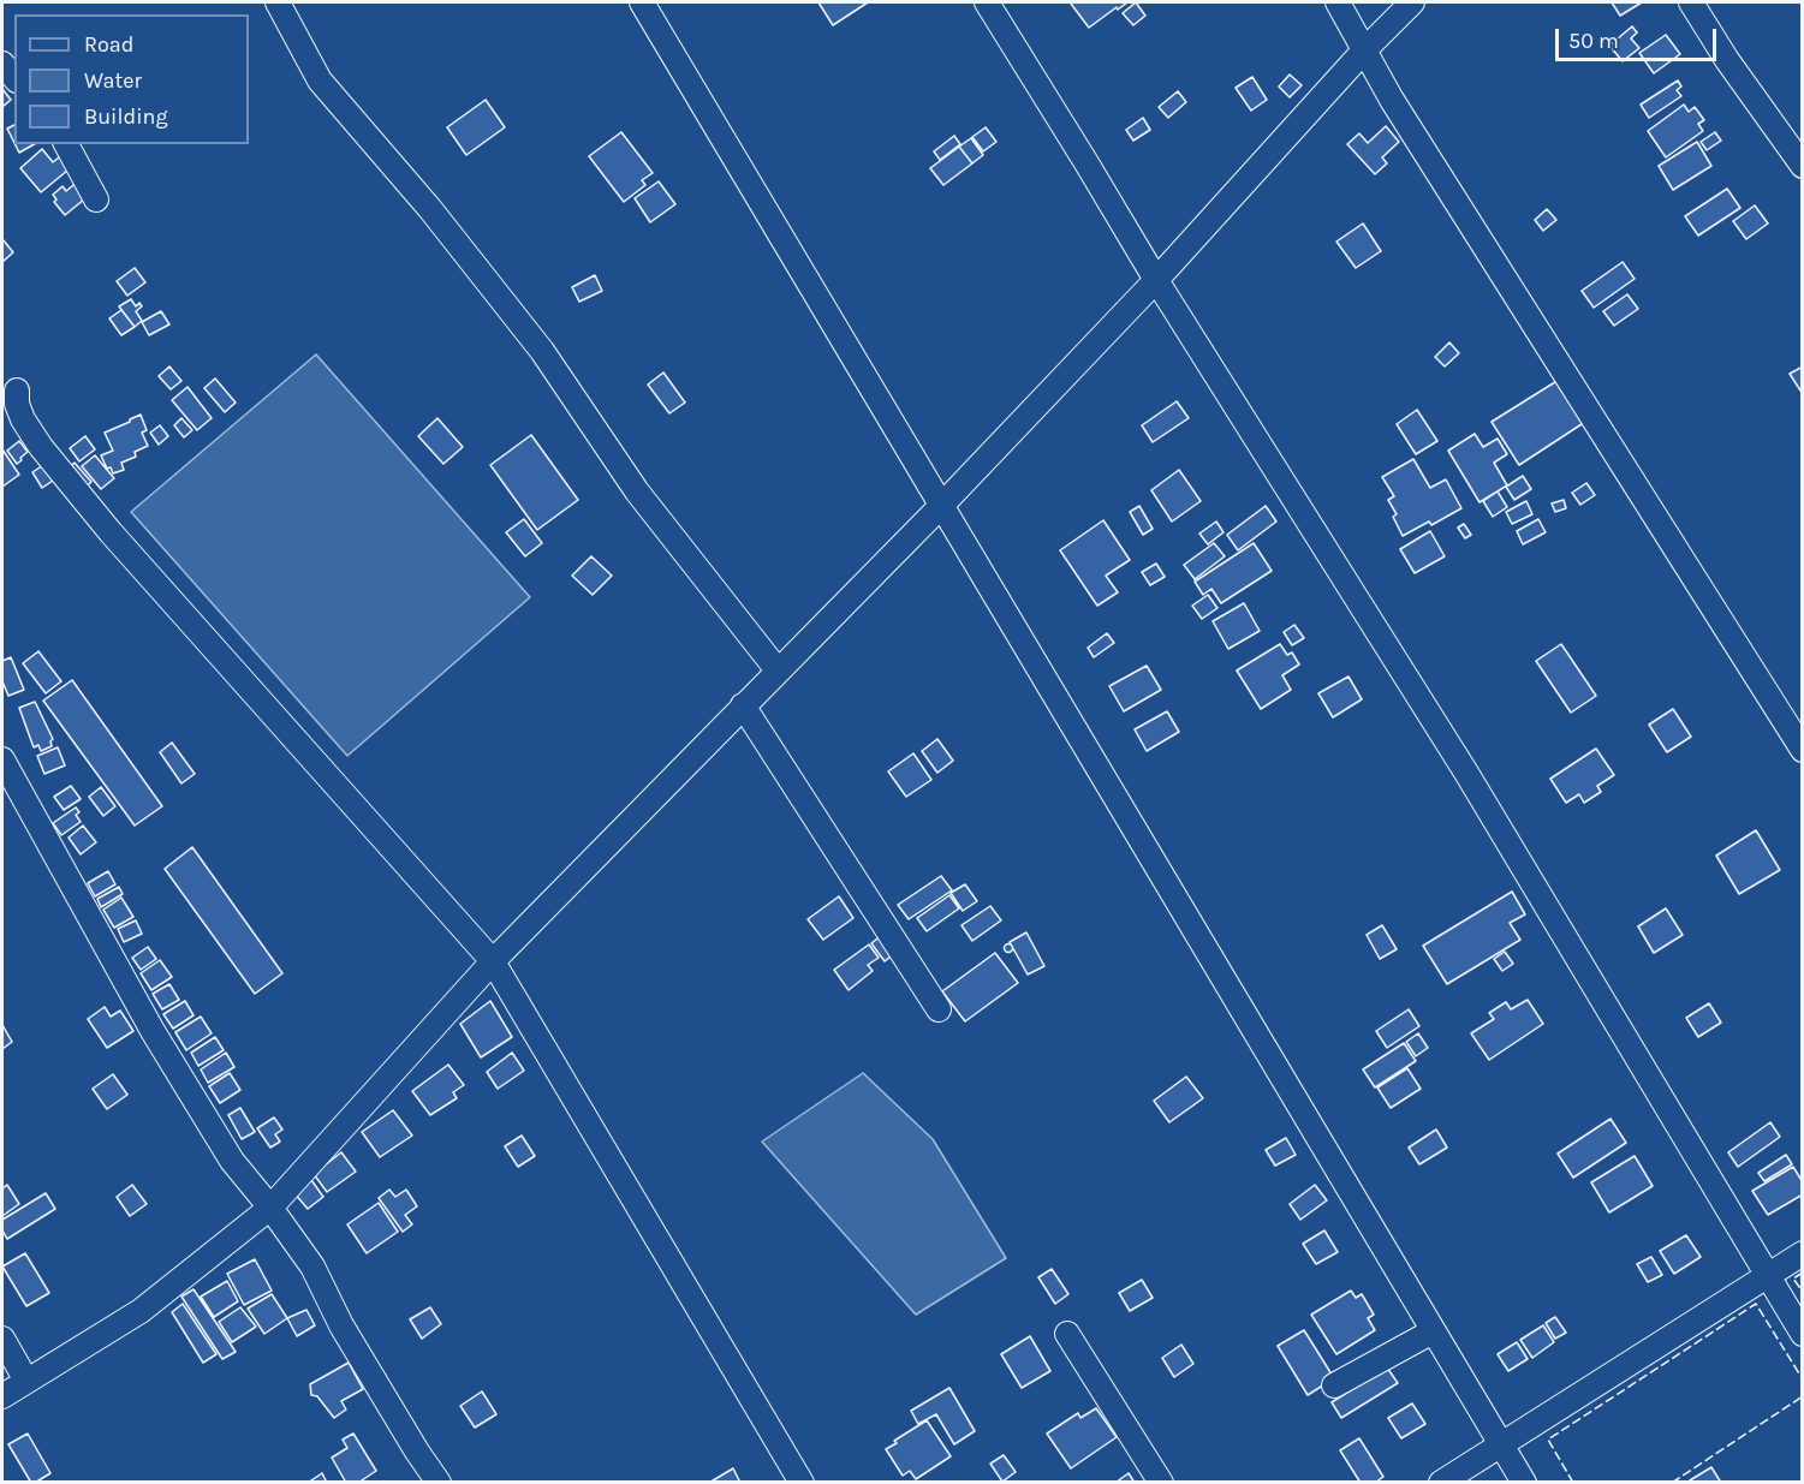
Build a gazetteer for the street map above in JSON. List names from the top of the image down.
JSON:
{
  "legend": ["Road", "Water", "Building"],
  "scale_bar": "50 m"
}
